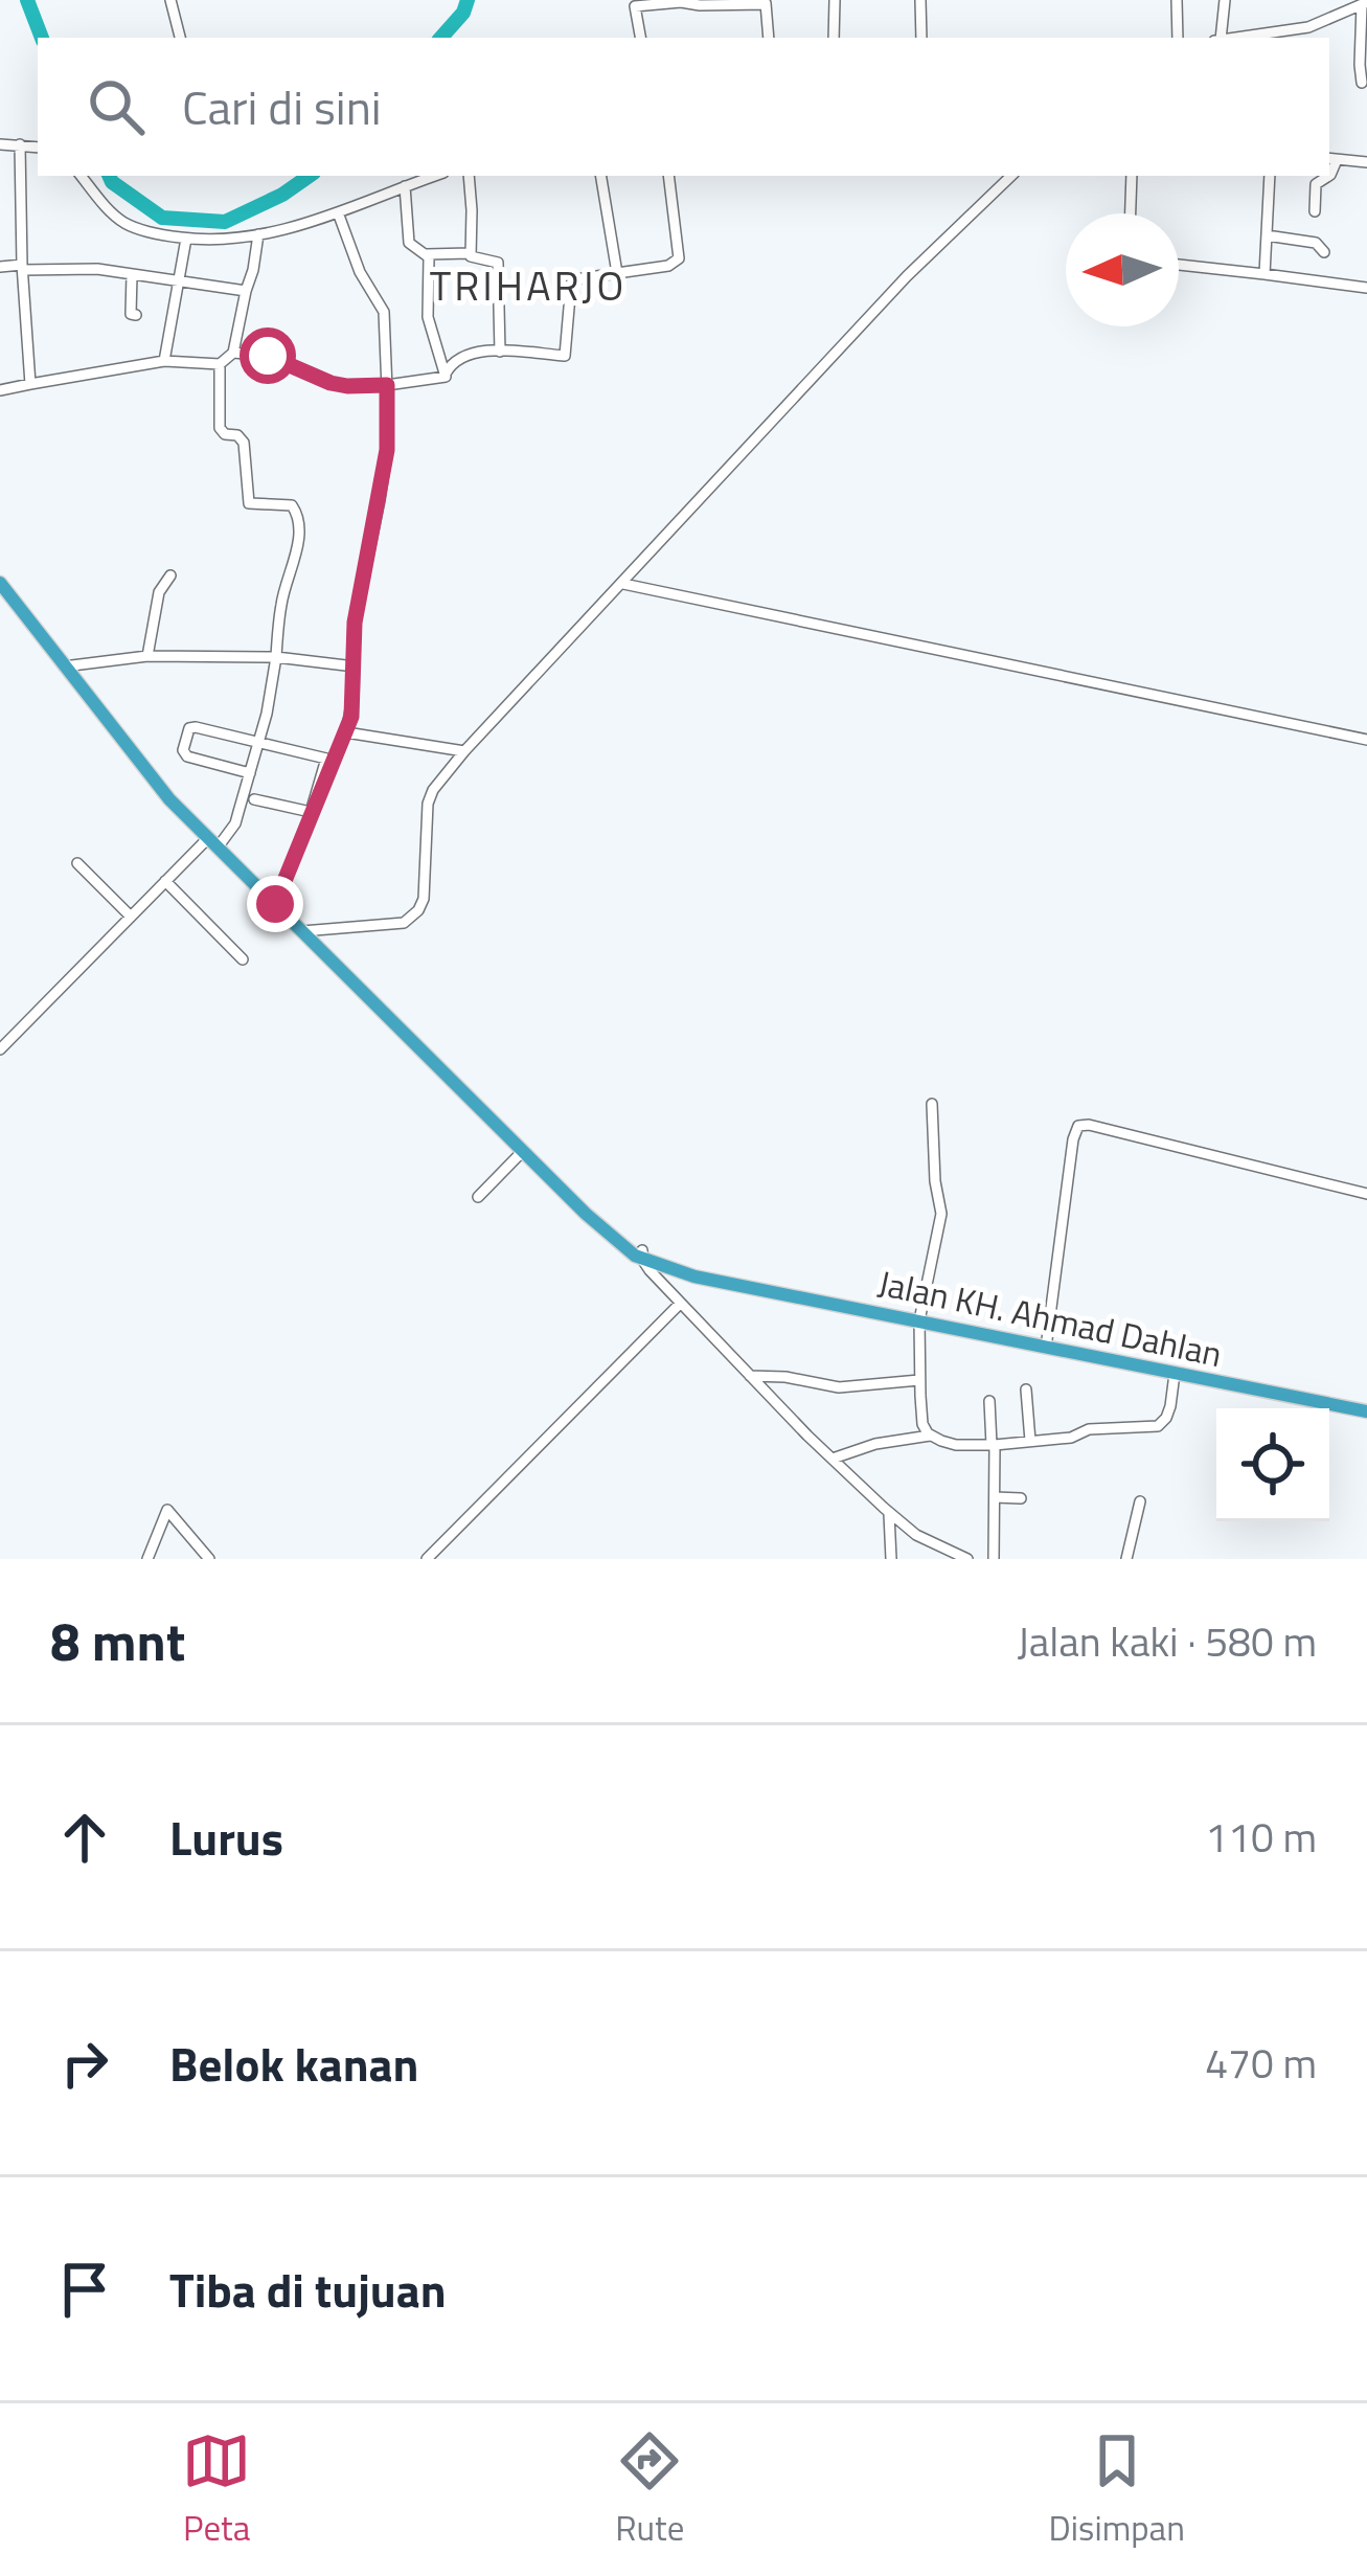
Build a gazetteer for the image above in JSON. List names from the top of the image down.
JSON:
{
  "streets": {
    "highway": ["Jalan KH. Ahmad Dahlan"]
  },
  "districts": ["TRIHARJO"],
  "north": "left",
  "page": {
    "search": "Cari di sini",
    "heading": ["8 mnt", "Jalan kaki · 580 m"],
    "list": [
      ["Lurus", "110 m"],
      ["Belok kanan", "470 m"],
      "Tiba di tujuan"
    ],
    "nav": ["Peta", "Rute", "Disimpan"]
  }
}
